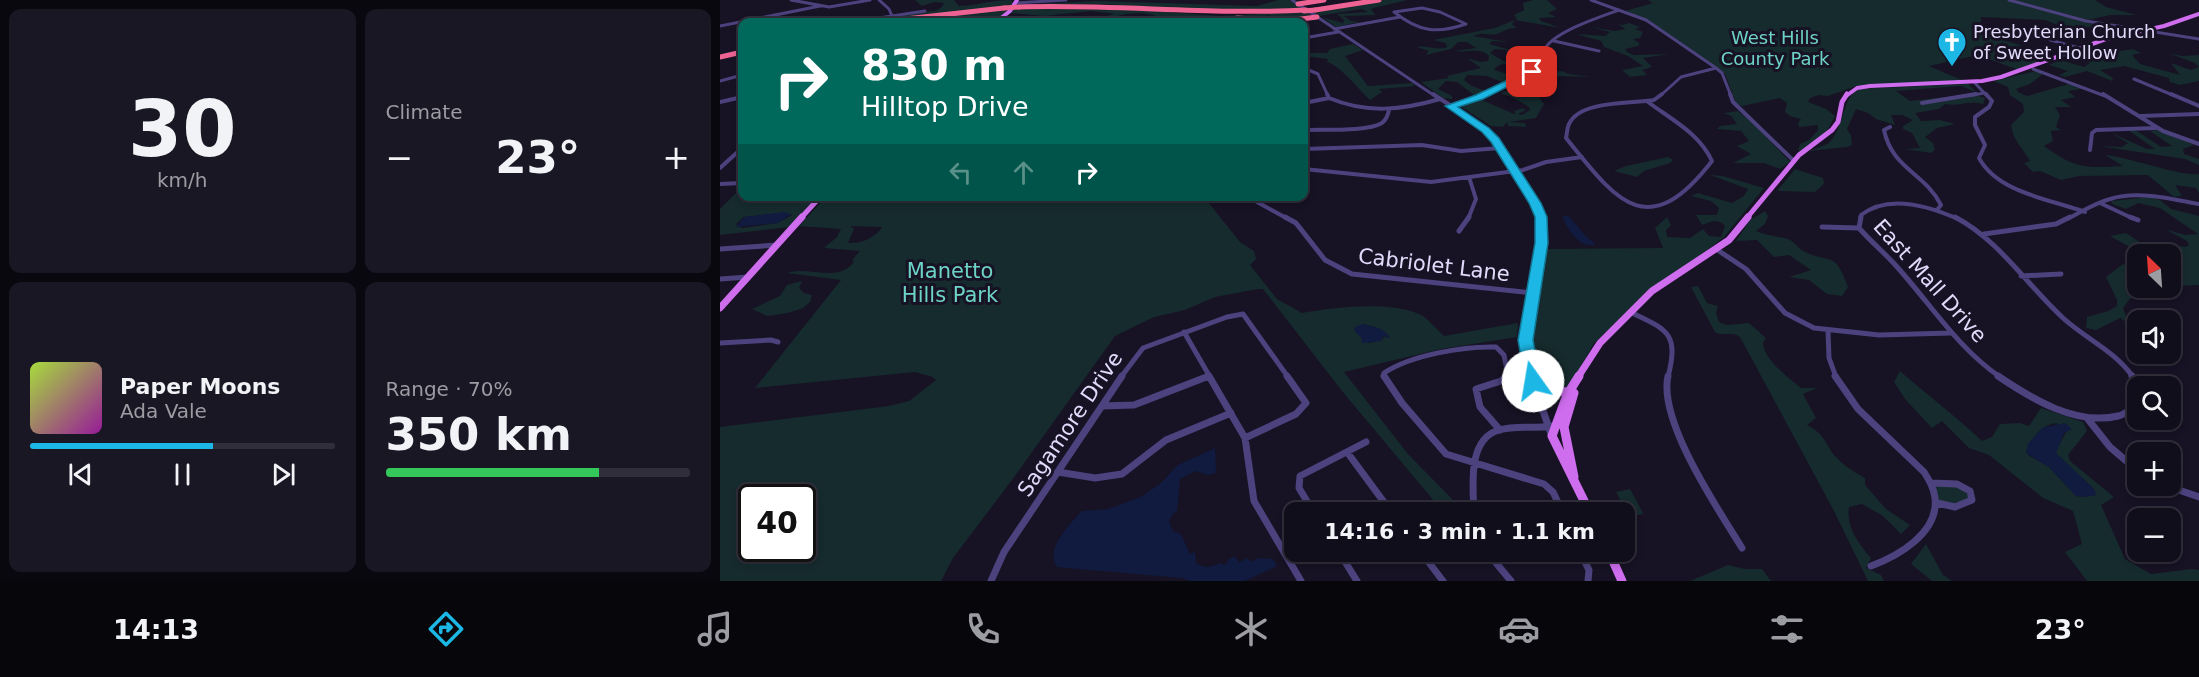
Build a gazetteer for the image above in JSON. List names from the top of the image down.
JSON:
{
  "streets": {
    "street": ["Cabriolet Lane", "East Mall Drive", "Sagamore Drive"]
  },
  "parks": ["West Hills County Park", "Manetto Hills Park"],
  "places": {
    "church": ["Presbyterian Church of Sweet Hollow"]
  },
  "north": "top left",
  "page": {
    "tile": [
      ["30", "km/h"],
      "Climate",
      ["Range · 70%", "350 km"]
    ],
    "turn": ["830 m", "Hilltop Drive"],
    "heat": ["−", "23°", "+"],
    "map_buttons": ["+", "−"],
    "song": ["Paper Moons", "Ada Vale"],
    "limit": "40",
    "trip": "14:16 · 3 min · 1.1 km",
    "tabs": ["14:13", "23°"]
  }
}
